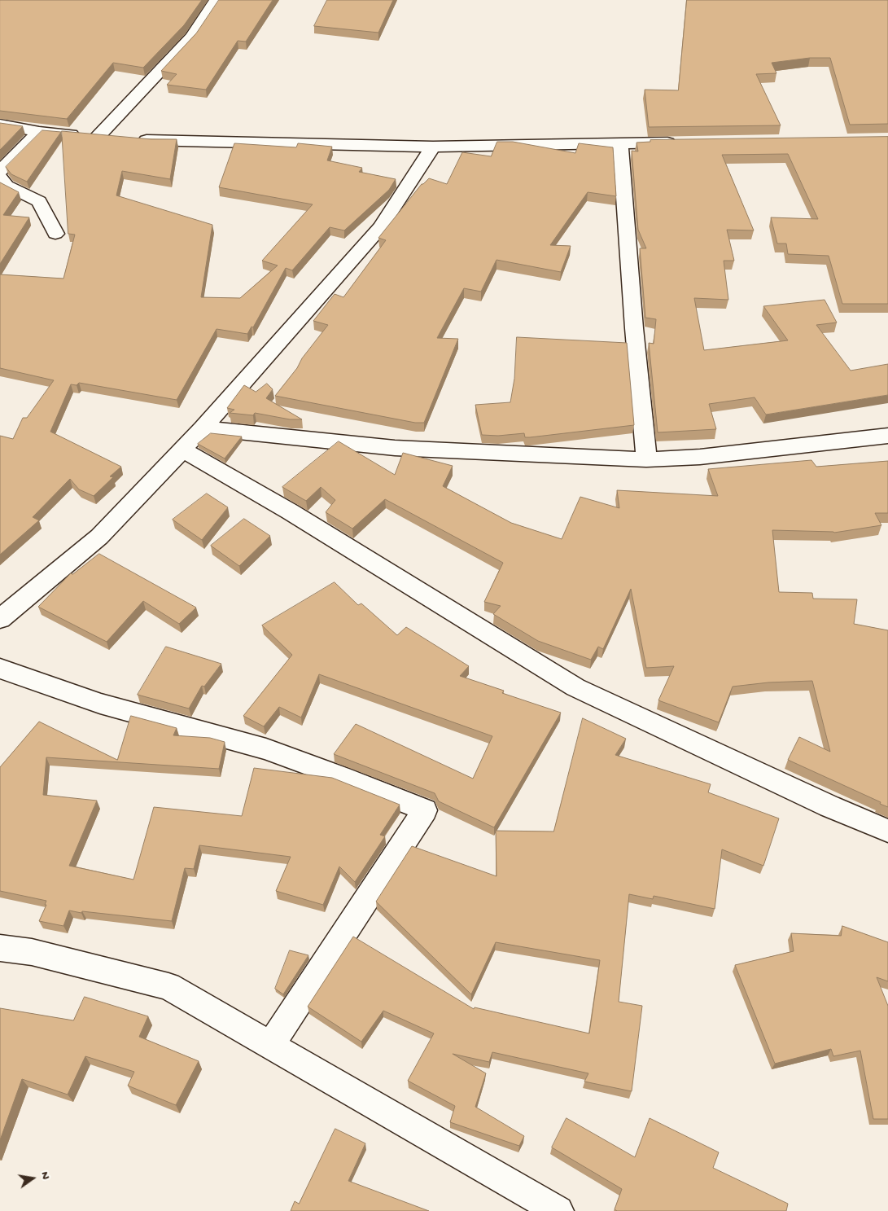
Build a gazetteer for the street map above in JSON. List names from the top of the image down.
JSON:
{
  "north": "right"
}
